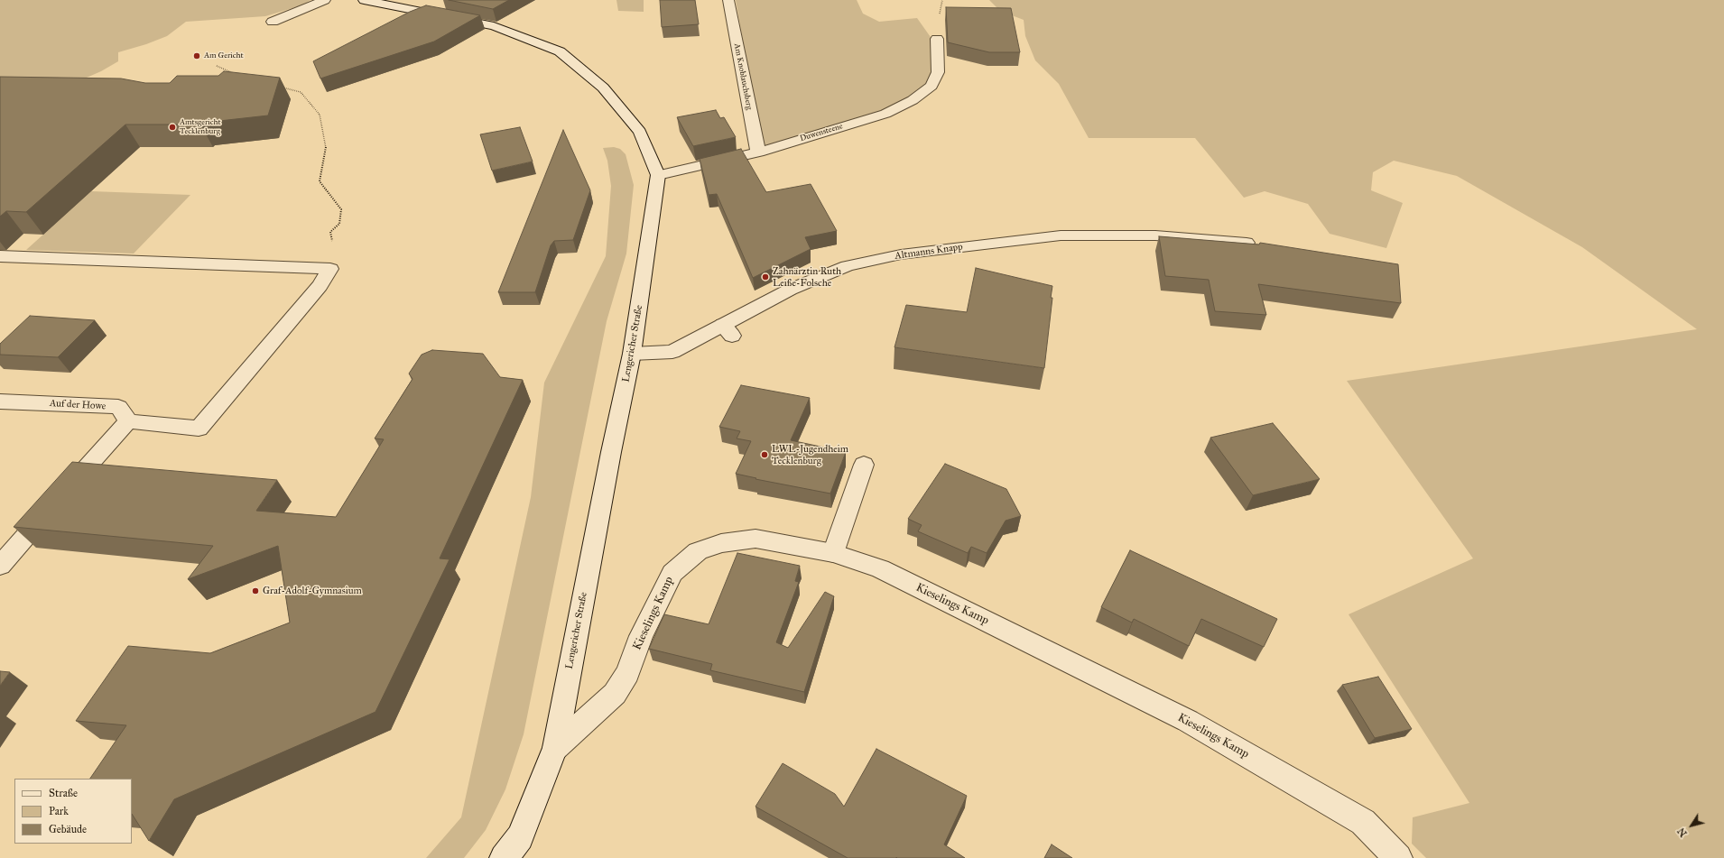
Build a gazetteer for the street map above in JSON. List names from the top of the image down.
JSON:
{
  "streets": {
    "street": [
      "Am Knoblauchsberg",
      "Duwensteene",
      "Altmanns Knapp",
      "Lengericher Straße",
      "Auf der Howe",
      "Kieselings Kamp"
    ]
  },
  "crossings": [
    ["Am Knoblauchsberg", "Duwensteene"],
    ["Duwensteene", "Lengericher Straße"],
    ["Altmanns Knapp", "Lengericher Straße"],
    ["Lengericher Straße", "Kieselings Kamp"]
  ],
  "places": [
    "Am Gericht",
    "Amtsgericht Tecklenburg",
    "Zahnärztin Ruth Leiße-Folsche",
    "LWL-Jugendheim Tecklenburg",
    "Graf-Adolf-Gymnasium"
  ],
  "legend": ["Straße", "Park", "Gebäude"],
  "north": "bottom left"
}
